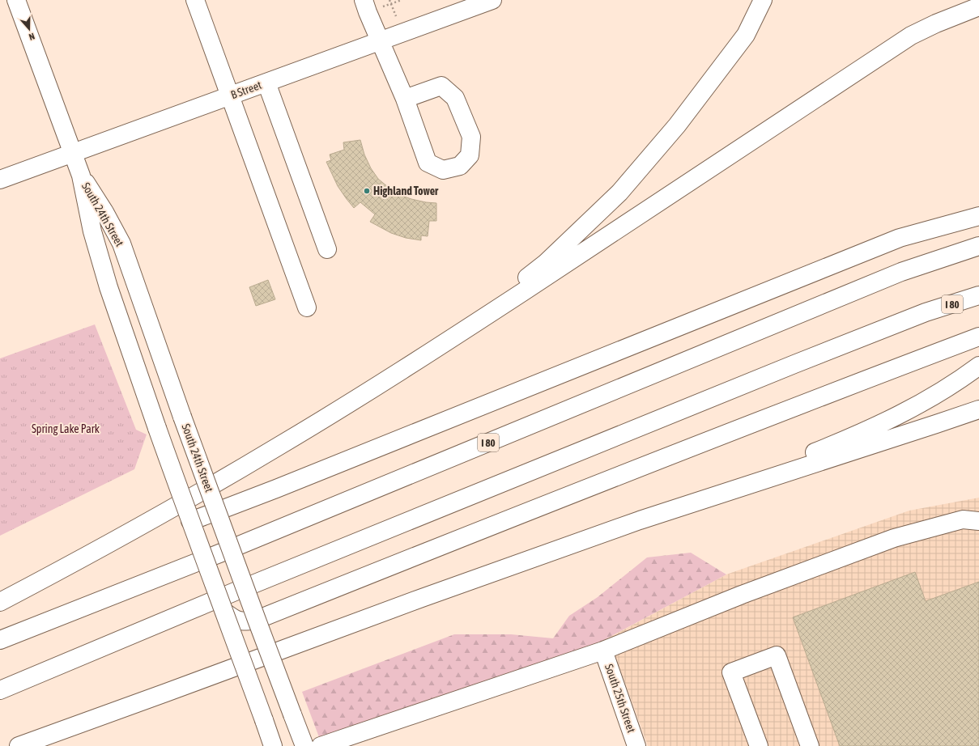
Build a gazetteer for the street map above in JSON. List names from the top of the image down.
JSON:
{
  "streets": {
    "main road": [
      "B Street",
      "South 24th Street",
      "I 80",
      "South 25th Street"
    ]
  },
  "crossings": [
    ["B Street", "South 24th Street"]
  ],
  "parks": ["Spring Lake Park"],
  "places": ["Highland Tower"],
  "north": "bottom"
}
